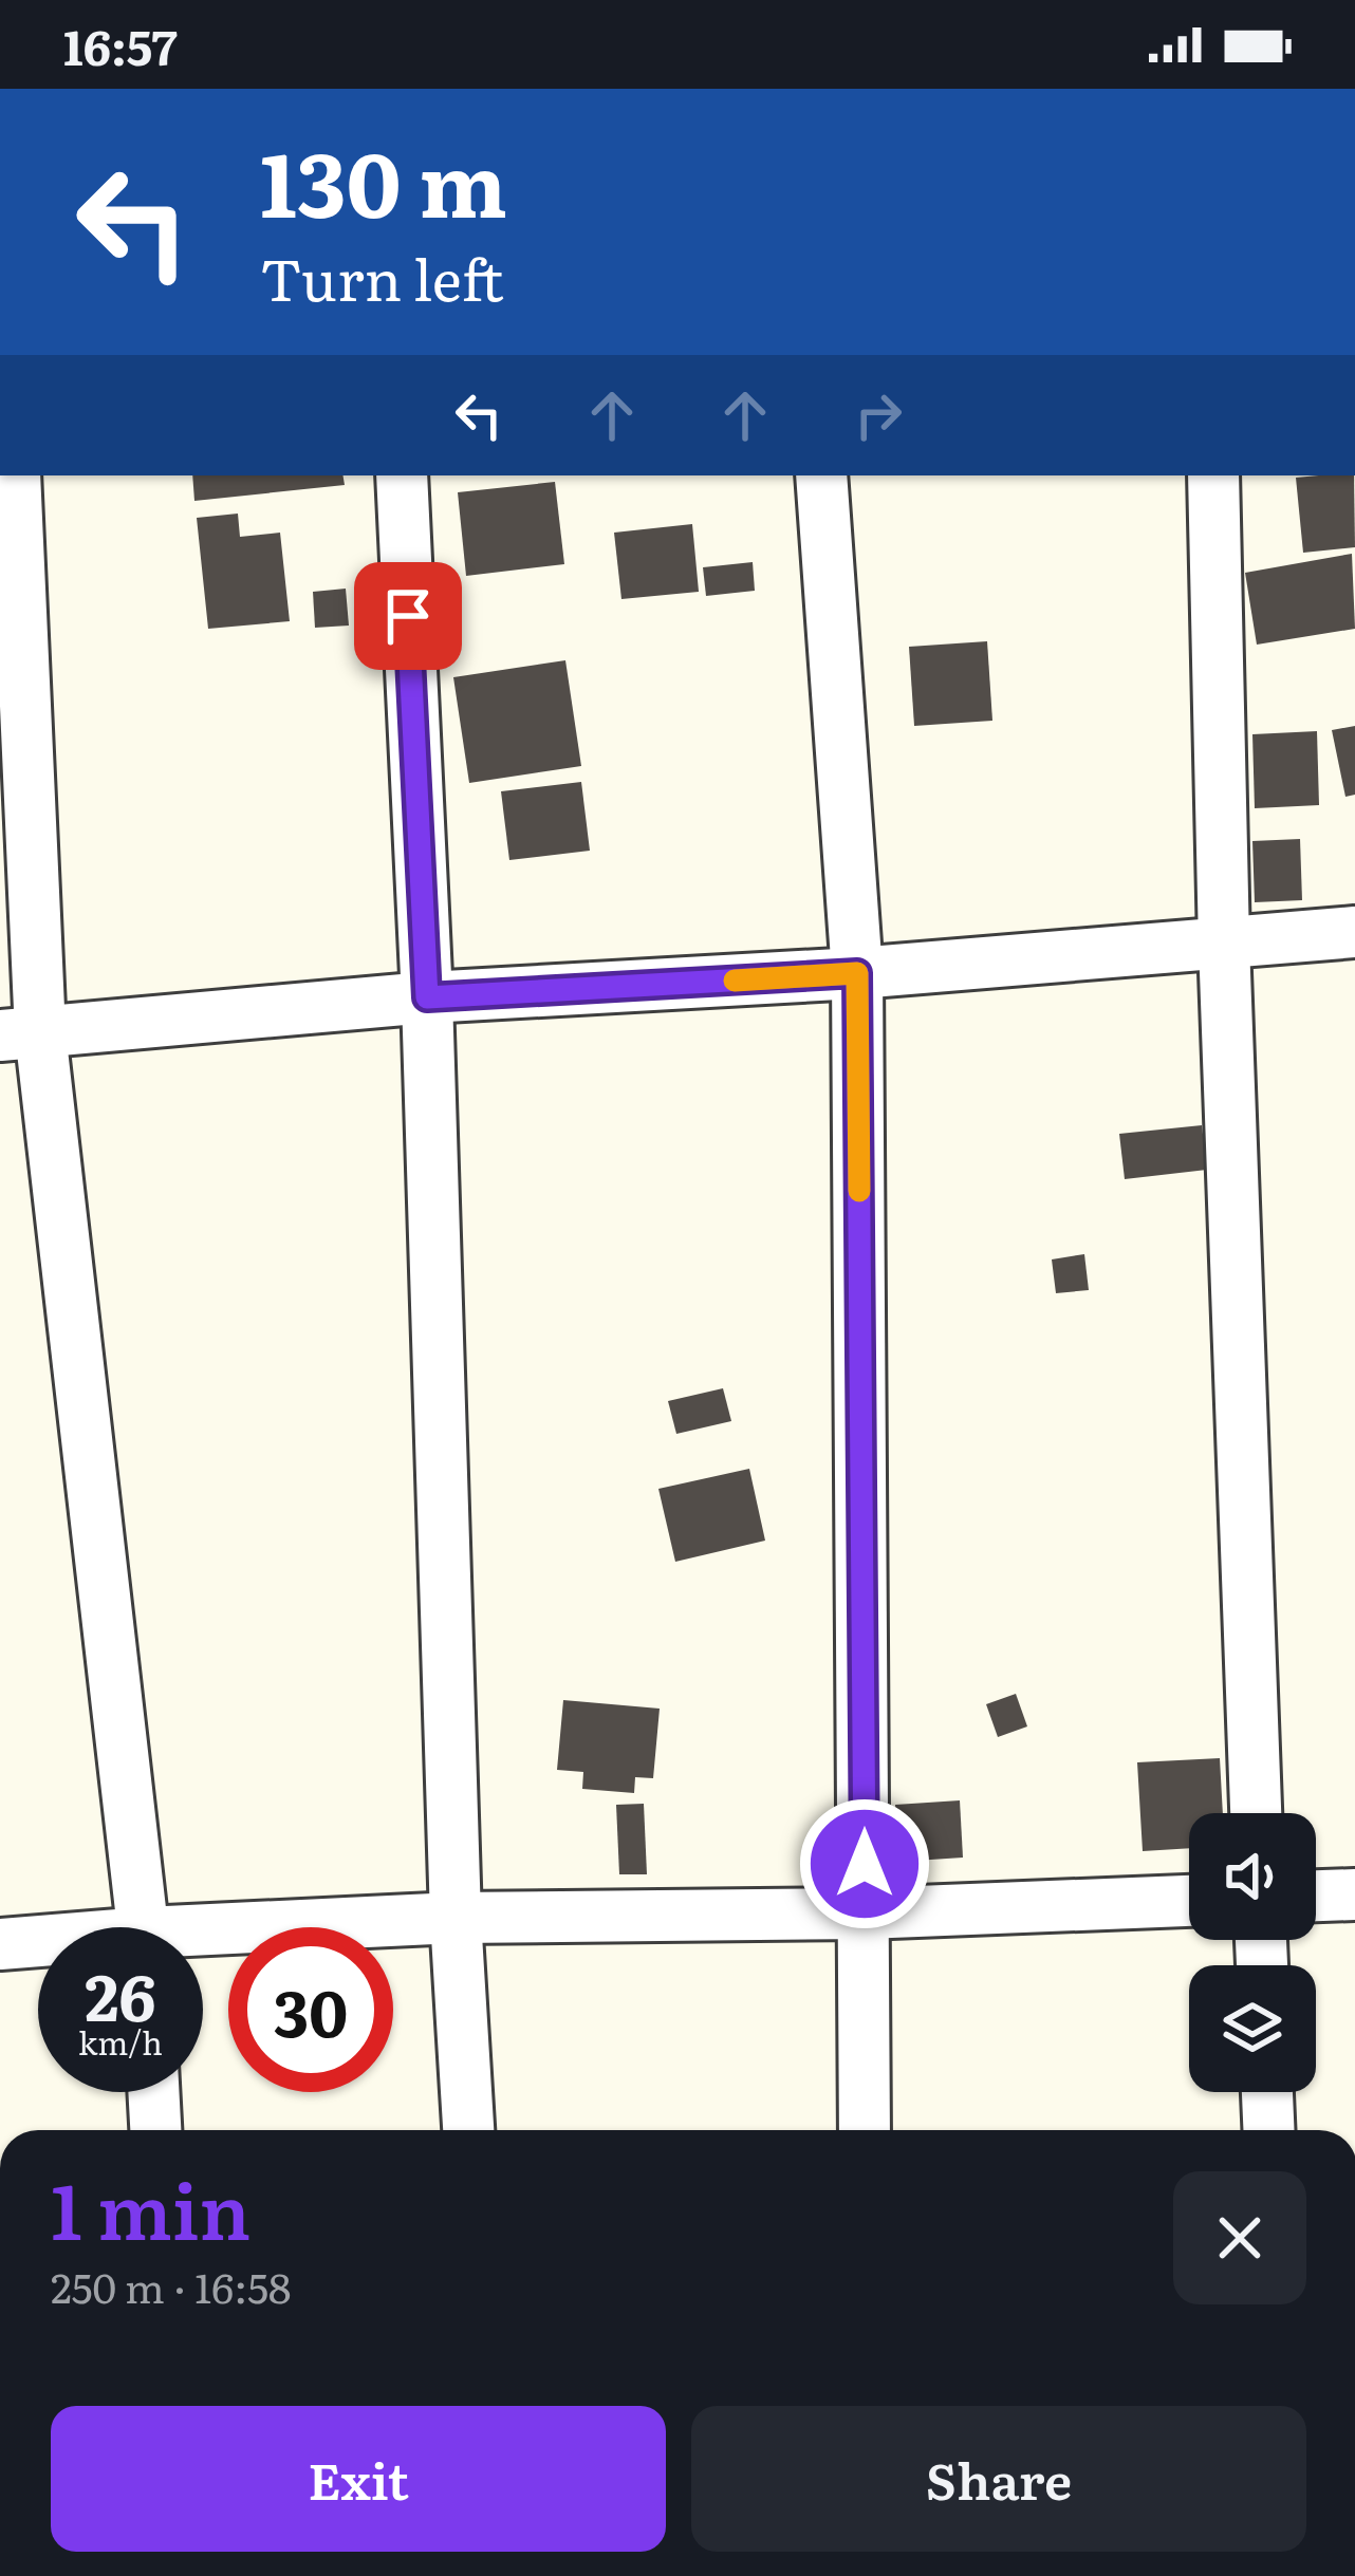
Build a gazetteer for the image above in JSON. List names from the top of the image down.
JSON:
{
  "page": {
    "status": "16:57",
    "turn": ["130 m", "Turn left"],
    "speed": "26 km/h",
    "limit": "30",
    "heading": ["1 min", "250 m · 16:58"],
    "buttons": ["Exit", "Share"]
  }
}
